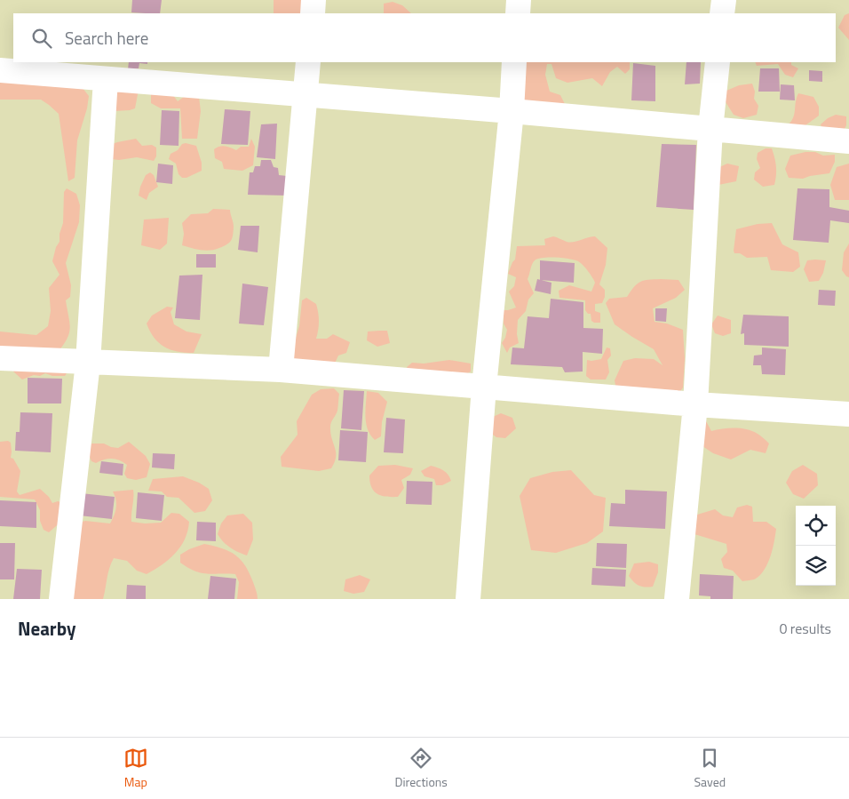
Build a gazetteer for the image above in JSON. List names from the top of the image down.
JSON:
{
  "page": {
    "search": "Search here",
    "heading": ["Nearby", "0 results"],
    "nav": ["Map", "Directions", "Saved"]
  }
}
